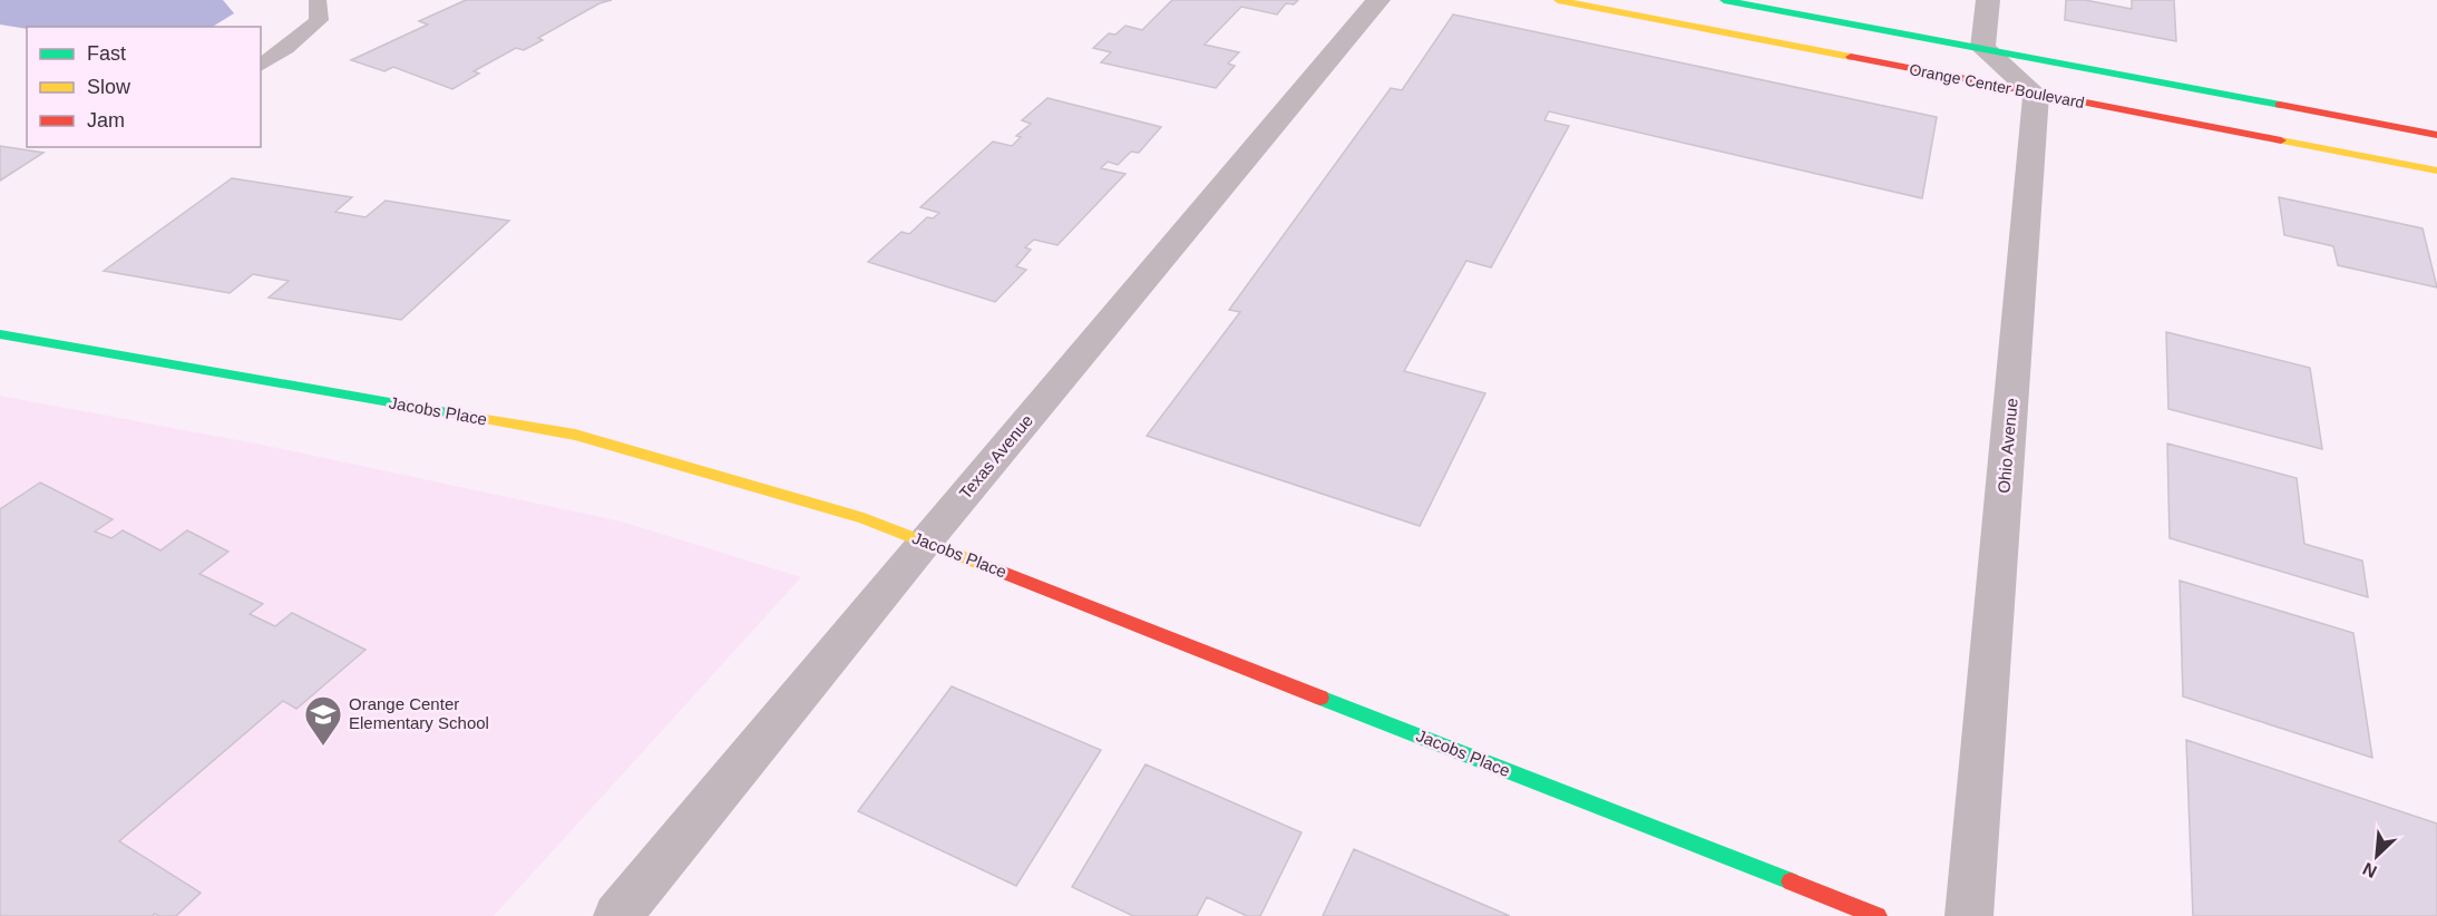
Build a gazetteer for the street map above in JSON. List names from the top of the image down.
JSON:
{
  "streets": {
    "street": [
      "Orange Center Boulevard",
      "Jacobs Place",
      "Ohio Avenue",
      "Texas Avenue"
    ]
  },
  "crossings": [
    ["Orange Center Boulevard", "Ohio Avenue"],
    ["Jacobs Place", "Texas Avenue"]
  ],
  "places": {
    "school or university": ["Orange Center Elementary School"]
  },
  "legend": ["Fast", "Slow", "Jam"],
  "north": "bottom left"
}
